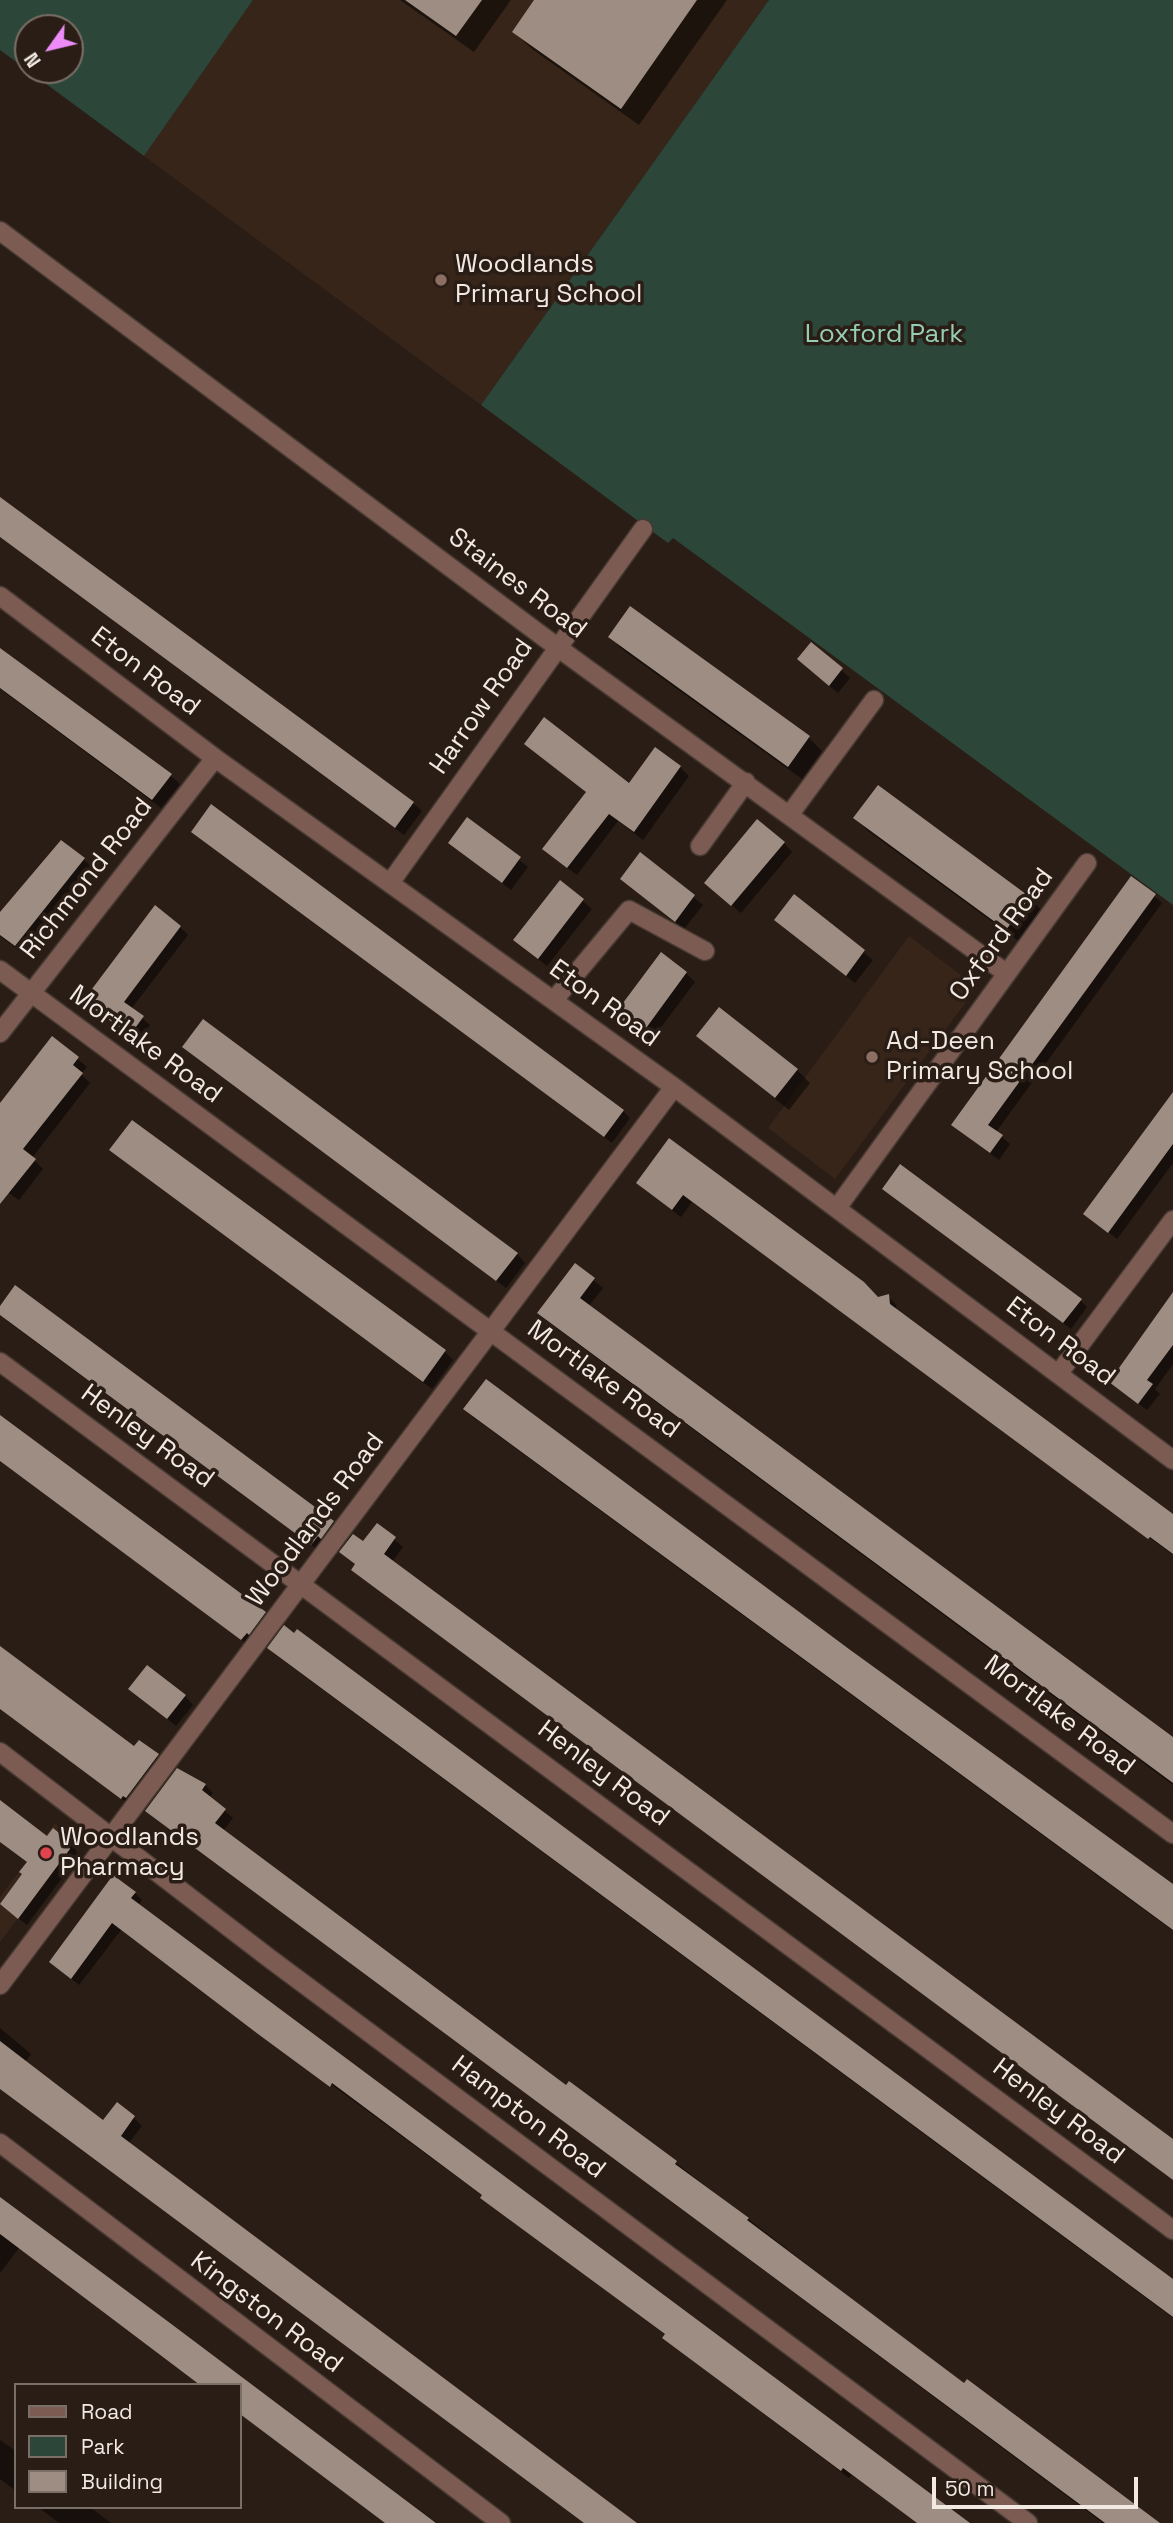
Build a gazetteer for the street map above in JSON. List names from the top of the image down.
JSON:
{
  "streets": {
    "street": [
      "Staines Road",
      "Eton Road",
      "Harrow Road",
      "Richmond Road",
      "Oxford Road",
      "Mortlake Road",
      "Henley Road",
      "Woodlands Road",
      "Hampton Road",
      "Kingston Road"
    ]
  },
  "crossings": [
    ["Staines Road", "Harrow Road"],
    ["Staines Road", "Oxford Road"],
    ["Eton Road", "Harrow Road"],
    ["Eton Road", "Richmond Road"],
    ["Eton Road", "Oxford Road"],
    ["Eton Road", "Woodlands Road"],
    ["Richmond Road", "Mortlake Road"],
    ["Mortlake Road", "Woodlands Road"],
    ["Henley Road", "Woodlands Road"],
    ["Woodlands Road", "Hampton Road"]
  ],
  "parks": ["Loxford Park"],
  "places": ["Woodlands Primary School", "Ad-Deen Primary School", "Woodlands Pharmacy"],
  "legend": ["Road", "Park", "Building"],
  "scale_bar": "50 m",
  "north": "bottom left"
}
